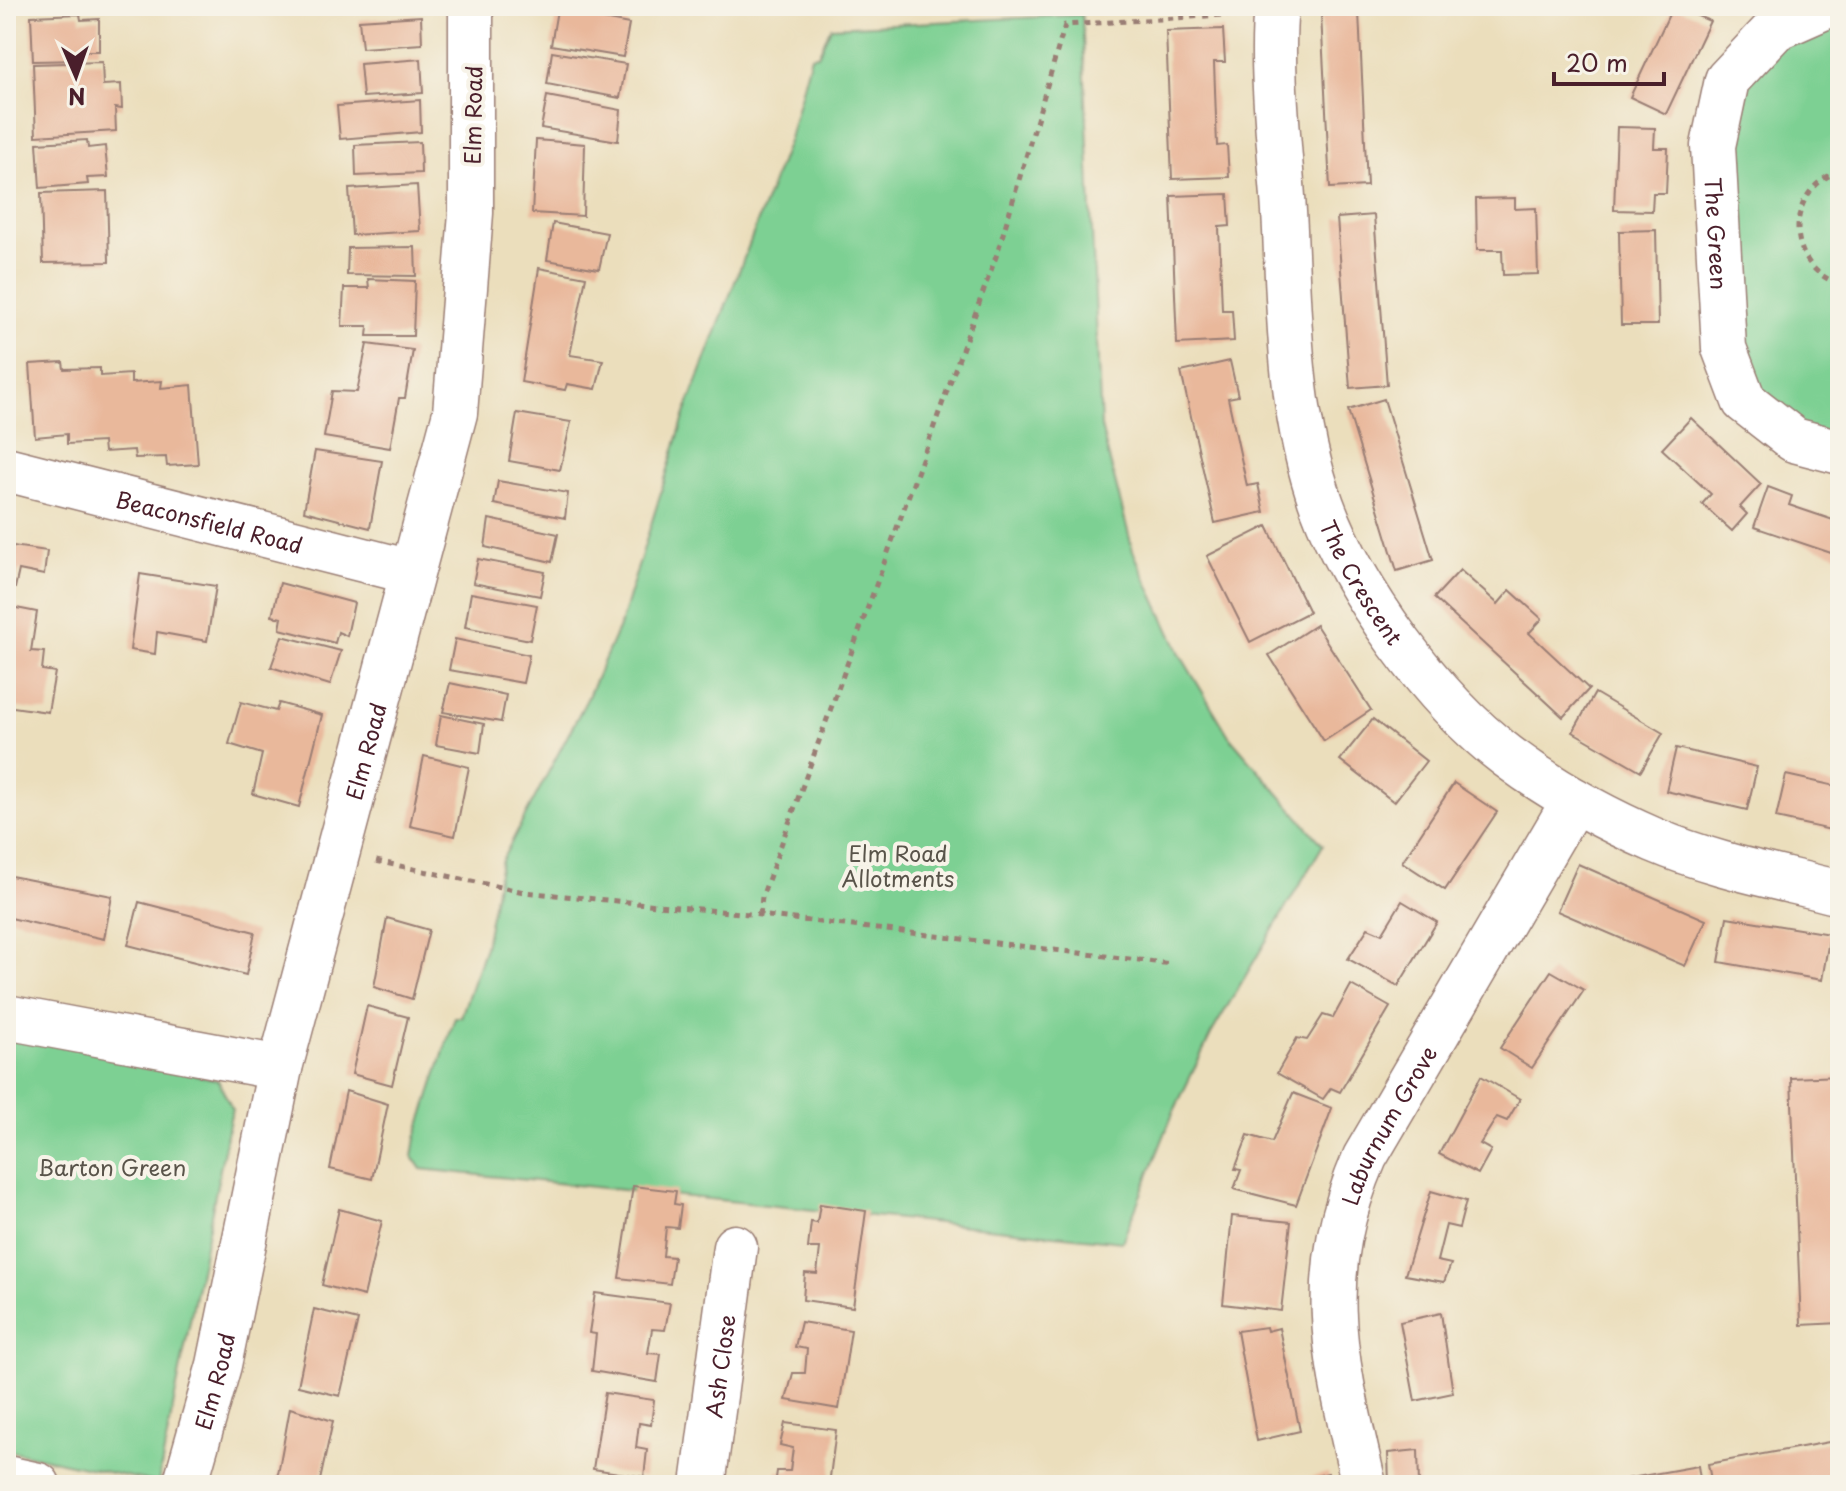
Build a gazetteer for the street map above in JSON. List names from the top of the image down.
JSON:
{
  "streets": {
    "street": [
      "Elm Road",
      "The Green",
      "Beaconsfield Road",
      "The Crescent",
      "Laburnum Grove",
      "Ash Close"
    ]
  },
  "crossings": [
    ["Elm Road", "Beaconsfield Road"],
    ["The Crescent", "Laburnum Grove"]
  ],
  "parks": ["Elm Road Allotments", "Barton Green"],
  "scale_bar": "20 m",
  "north": "bottom"
}
